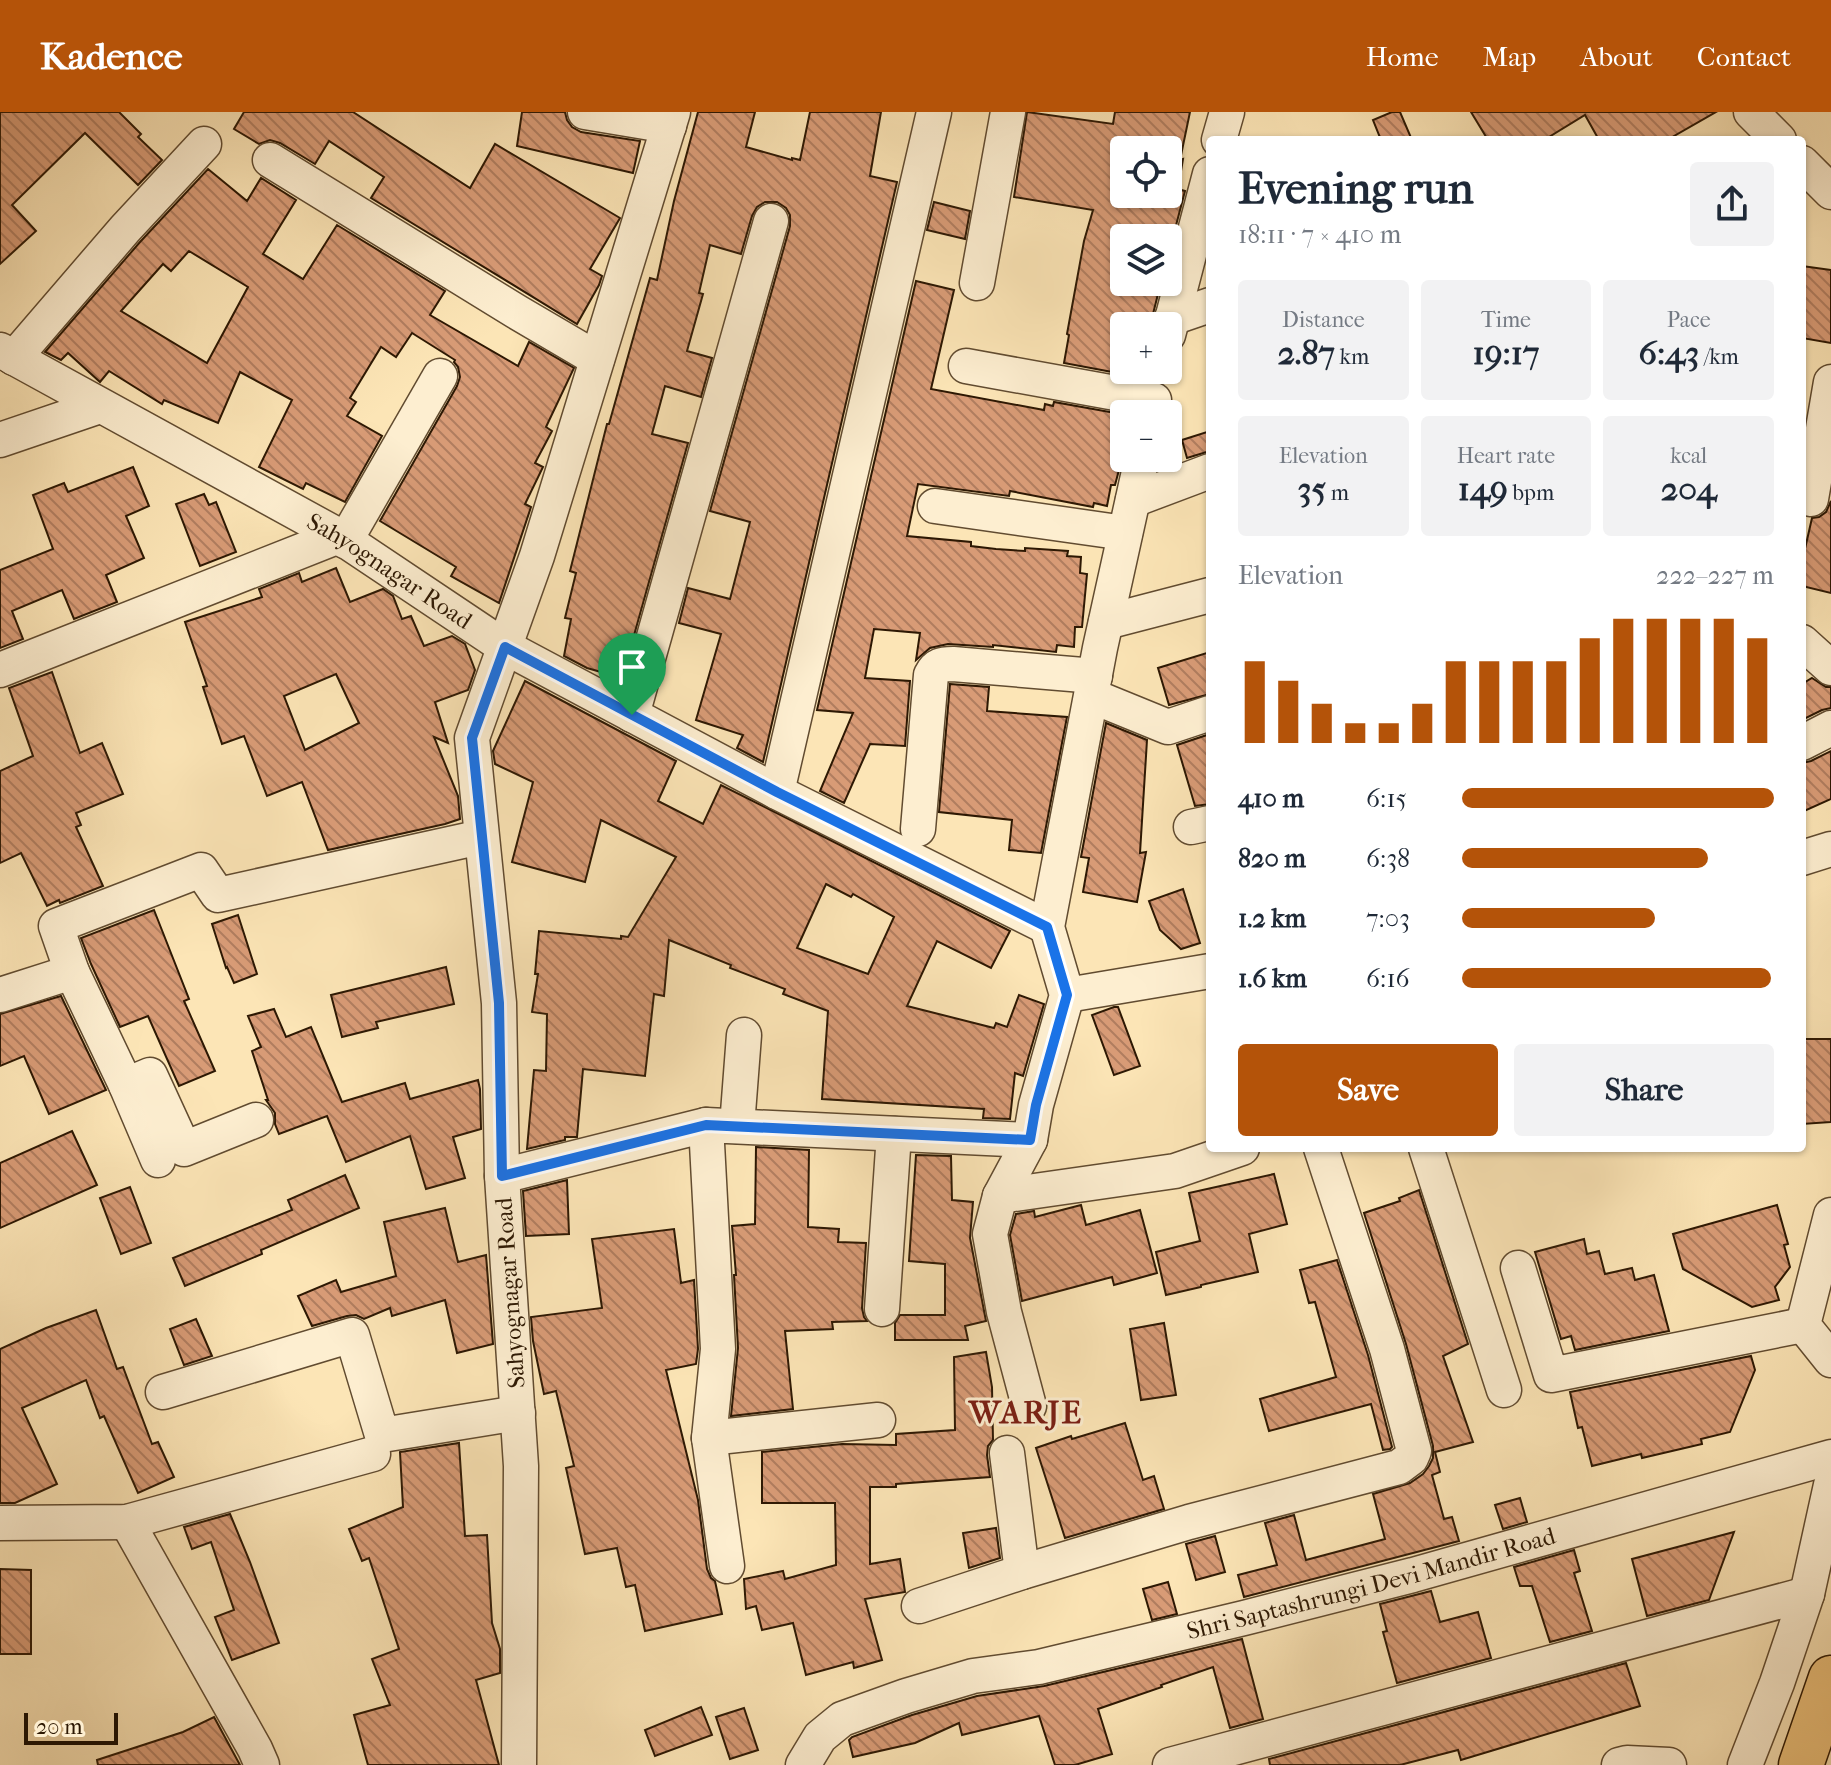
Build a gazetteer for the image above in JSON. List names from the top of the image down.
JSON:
{
  "streets": {
    "street": ["Sahyognagar Road", "Shri Saptashrungi Devi Mandir Road"]
  },
  "districts": ["WARJE"],
  "scale_bar": "20 m",
  "page": {
    "header": "Kadence",
    "nav": [
      "Home",
      "Map",
      "About",
      "Contact"
    ],
    "map_buttons": ["+", "−"],
    "heading": ["Evening run", "18:11 · 7 × 410 m"],
    "stats": [
      ["Distance", "2.87 km"],
      ["Time", "19:17"],
      ["Pace", "6:43 /km"],
      ["Elevation", "35 m"],
      ["Heart rate", "149 bpm"],
      ["kcal", "204"]
    ],
    "chart": ["Elevation", "222–227 m"],
    "list": [
      {
        "name": "410 m",
        "note": "6:15"
      },
      {
        "name": "820 m",
        "note": "6:38"
      },
      {
        "name": "1.2 km",
        "note": "7:03"
      },
      {
        "name": "1.6 km",
        "note": "6:16"
      }
    ],
    "buttons": ["Save", "Share"],
    "scale": "20 m"
  }
}
